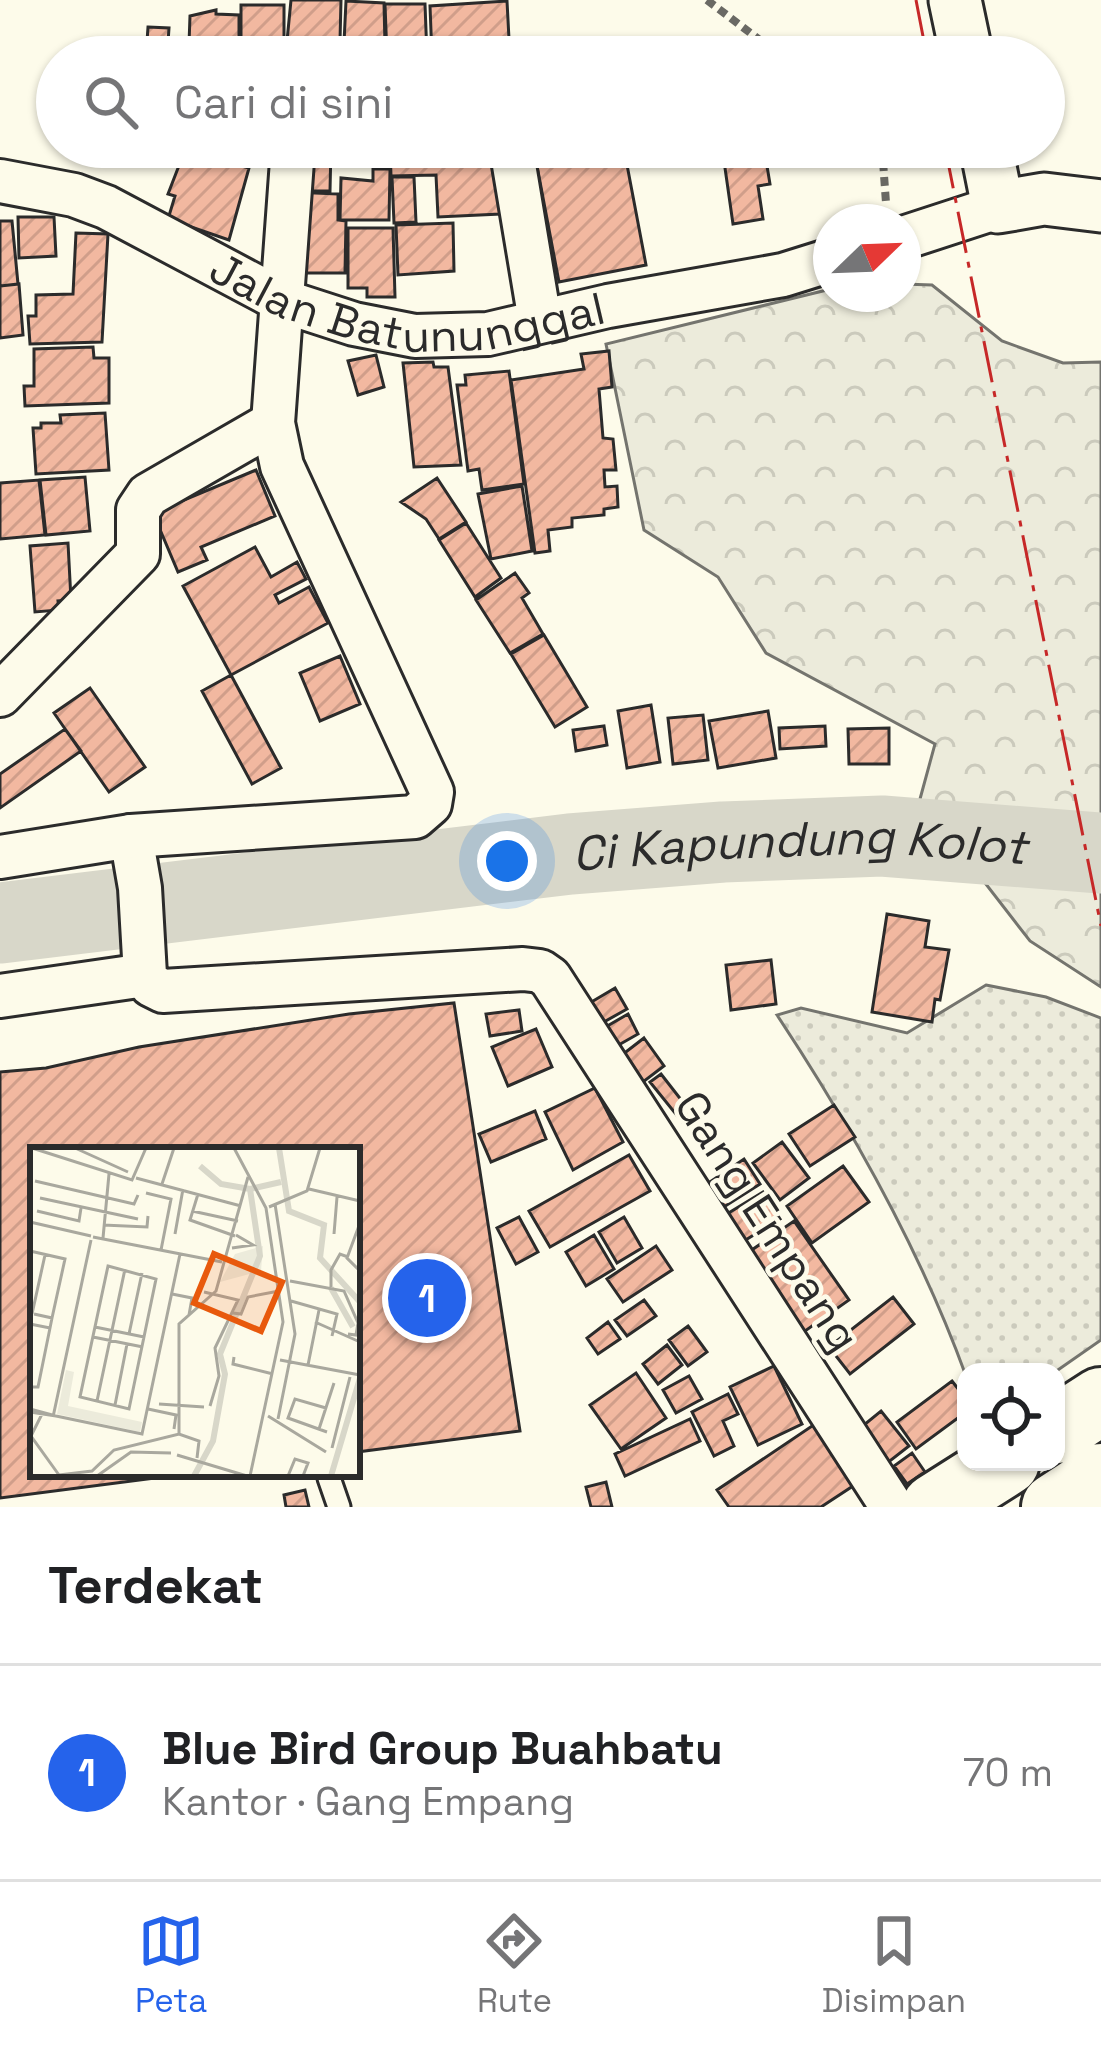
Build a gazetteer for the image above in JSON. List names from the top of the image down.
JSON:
{
  "streets": {
    "street": ["Jalan Batununggal", "Gang Empang"]
  },
  "water": ["Ci Kapundung Kolot"],
  "north": "top right",
  "page": {
    "search": "Cari di sini",
    "pins": "1",
    "heading": "Terdekat",
    "list": [
      {
        "mark": "1",
        "name": "Blue Bird Group Buahbatu",
        "note": "Kantor · Gang Empang",
        "value": "70 m"
      }
    ],
    "nav": ["Peta", "Rute", "Disimpan"]
  }
}
